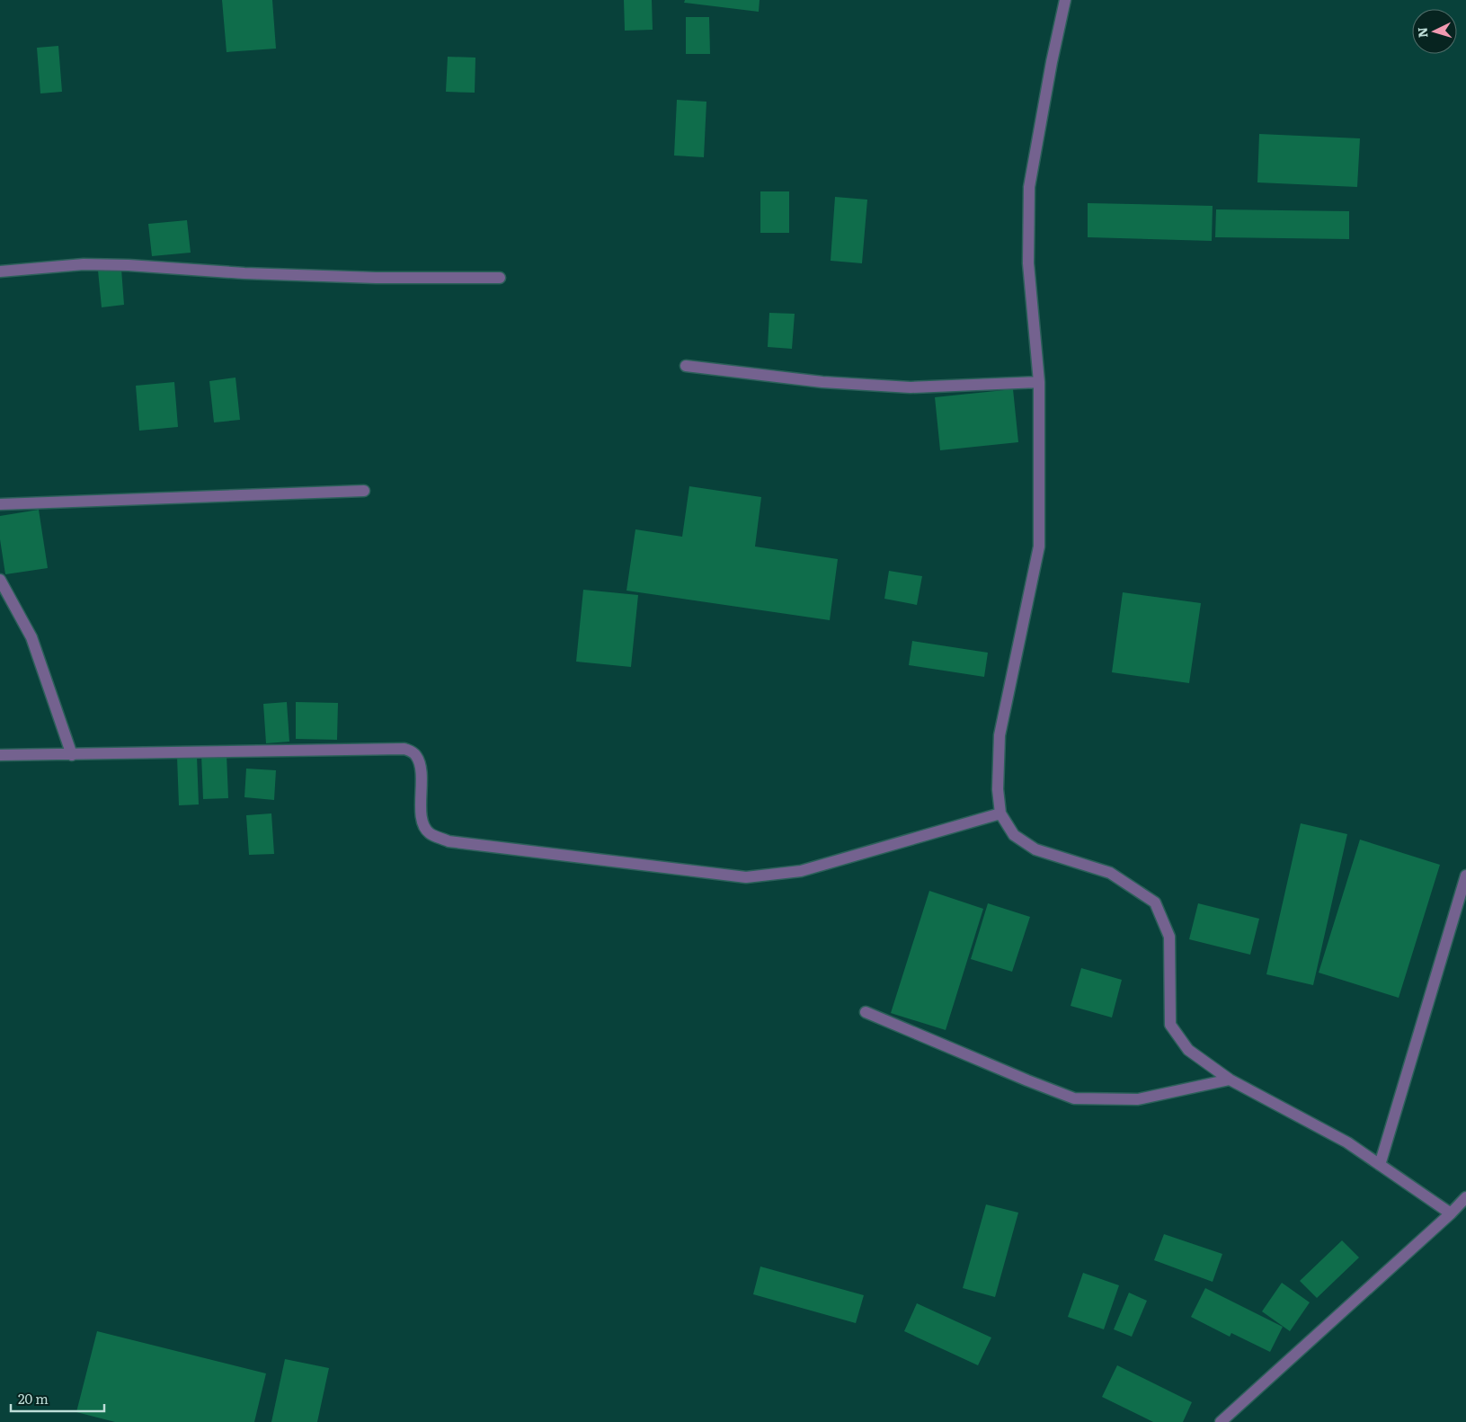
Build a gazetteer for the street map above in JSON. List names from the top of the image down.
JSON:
{
  "scale_bar": "20 m",
  "north": "left"
}
